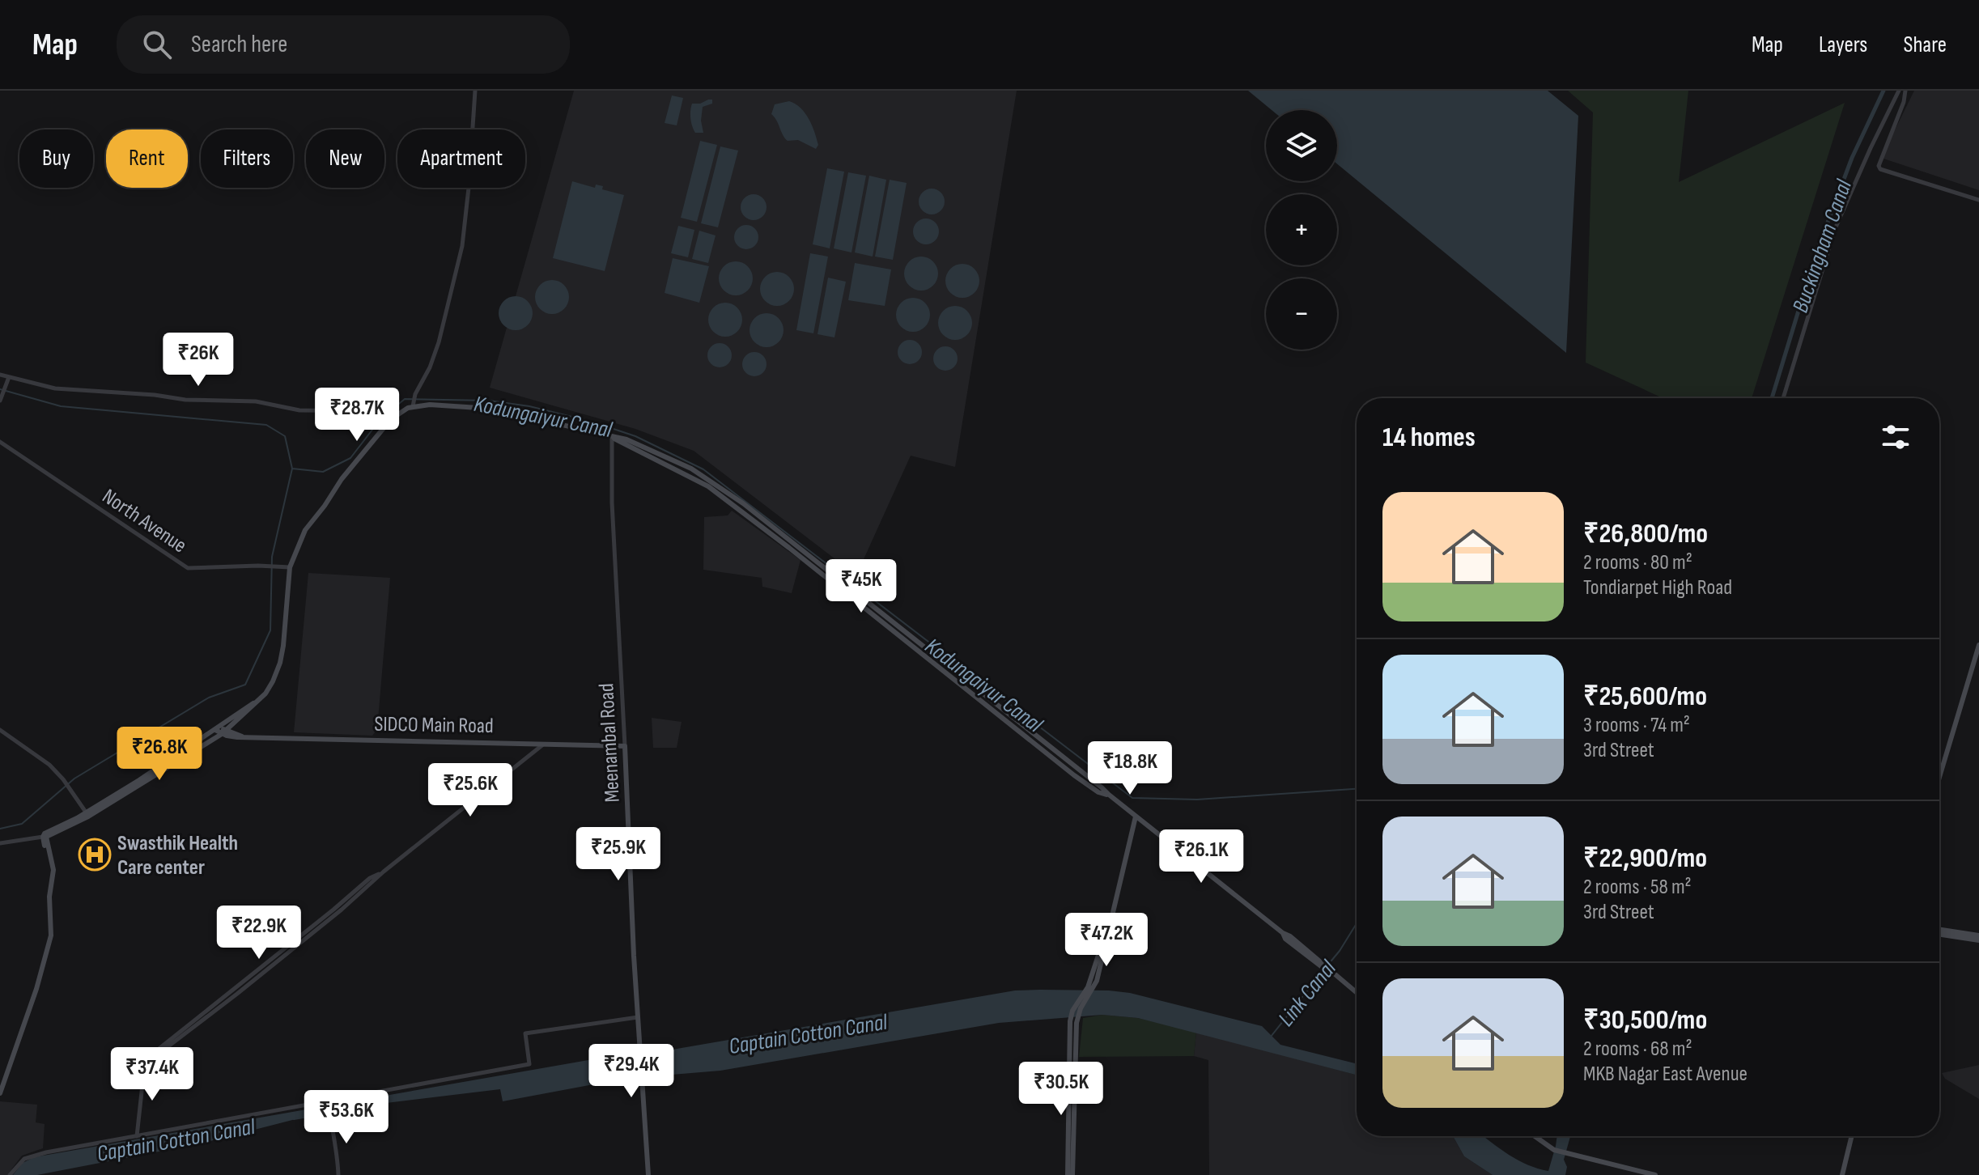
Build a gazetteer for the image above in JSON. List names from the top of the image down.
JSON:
{
  "streets": {
    "main road": ["SIDCO Main Road", "Meenambal Road"],
    "street": ["North Avenue"]
  },
  "crossings": [
    ["SIDCO Main Road", "Meenambal Road"]
  ],
  "water": [
    "Buckingham Canal",
    "Kodungaiyur Canal",
    "Link Canal",
    "Captain Cotton Canal"
  ],
  "places": {
    "hospital": ["Swasthik Health Care center"]
  },
  "page": {
    "header": "Map",
    "search": "Search here",
    "nav": ["Map", "Layers", "Share"],
    "map_buttons": ["+", "−"],
    "chip": [
      "Buy",
      "Rent",
      "Filters",
      "New",
      "Apartment"
    ],
    "price": [
      "₹26K",
      "₹28.7K",
      "₹45K",
      "₹26.8K",
      "₹18.8K",
      "₹25.6K",
      "₹25.9K",
      "₹26.1K",
      "₹22.9K",
      "₹47.2K",
      "₹29.4K",
      "₹37.4K",
      "₹30.5K",
      "₹53.6K"
    ],
    "heading": "14 homes",
    "list": [
      {
        "name": "₹26,800/mo",
        "note": "2 rooms · 80 m² · Tondiarpet High Road"
      },
      {
        "name": "₹25,600/mo",
        "note": "3 rooms · 74 m² · 3rd Street"
      },
      {
        "name": "₹22,900/mo",
        "note": "2 rooms · 58 m² · 3rd Street"
      },
      {
        "name": "₹30,500/mo",
        "note": "2 rooms · 68 m² · MKB Nagar East Avenue"
      }
    ]
  }
}
